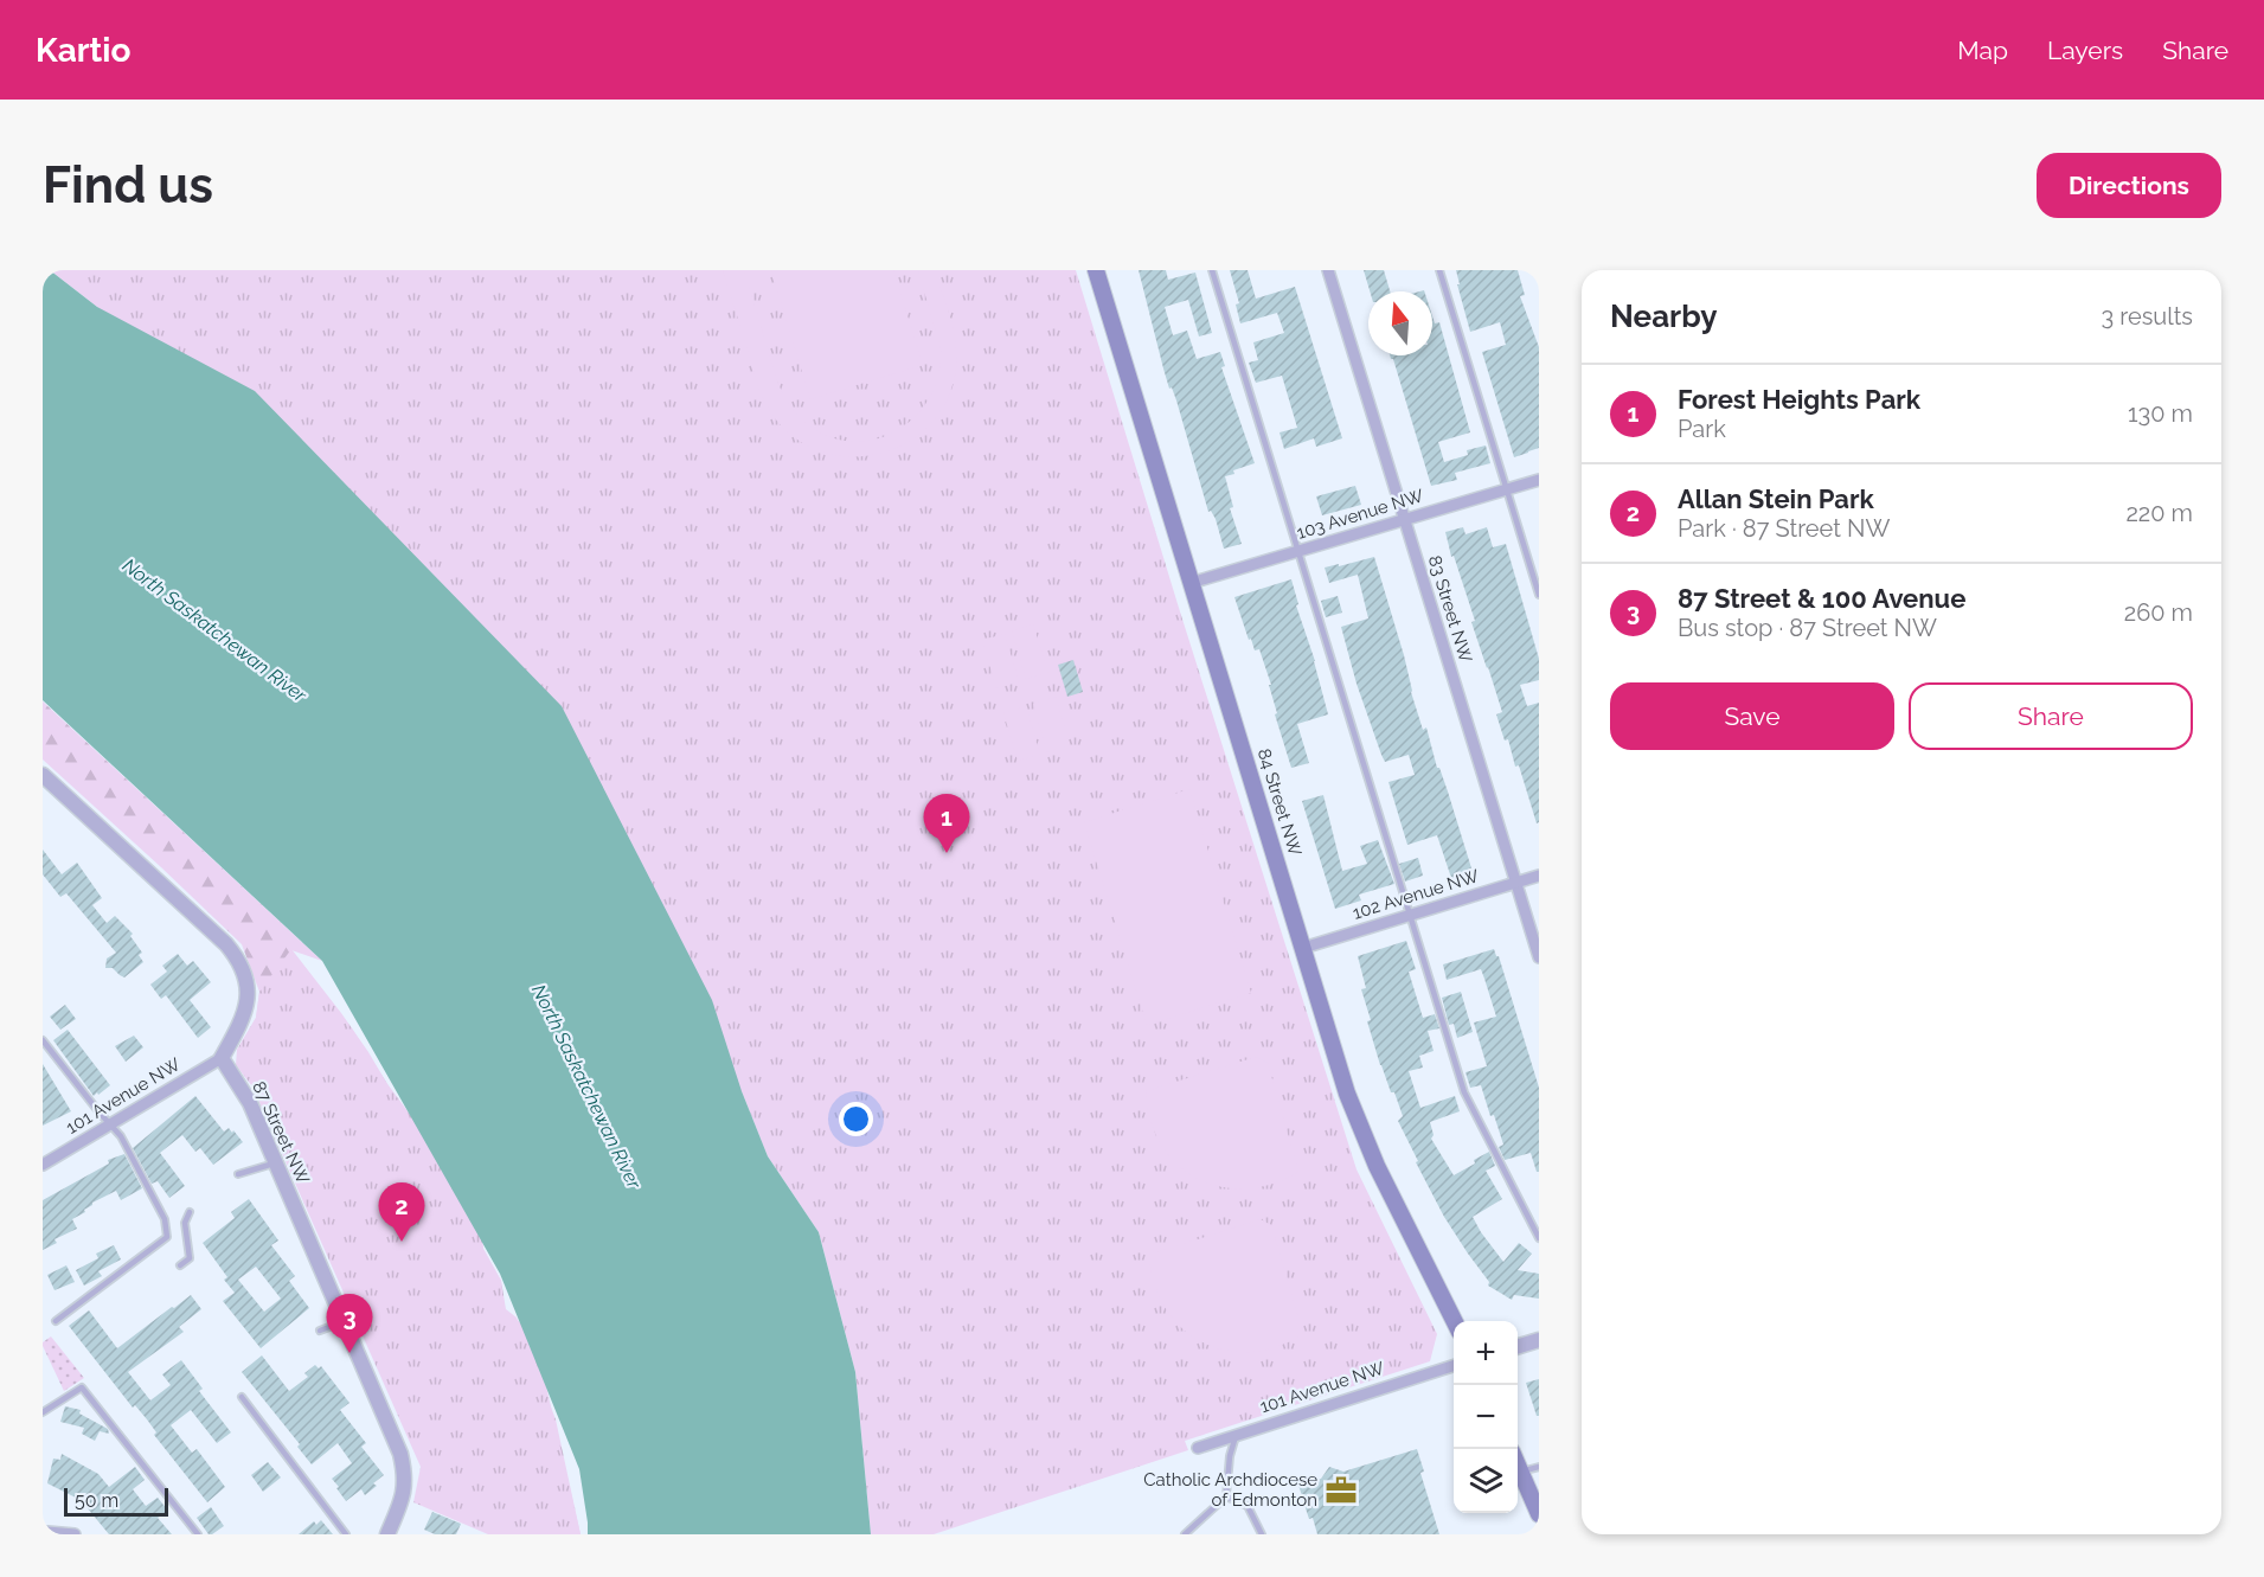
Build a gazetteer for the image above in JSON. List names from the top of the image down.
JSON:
{
  "streets": {
    "main road": ["84 Street NW"],
    "street": [
      "103 Avenue NW",
      "83 Street NW",
      "102 Avenue NW",
      "101 Avenue NW",
      "87 Street NW"
    ]
  },
  "crossings": [
    ["103 Avenue NW", "83 Street NW"],
    ["103 Avenue NW", "84 Street NW"],
    ["83 Street NW", "102 Avenue NW"],
    ["84 Street NW", "102 Avenue NW"],
    ["101 Avenue NW", "87 Street NW"]
  ],
  "water": ["North Saskatchewan River"],
  "places": {
    "office": ["Catholic Archdiocese of Edmonton"]
  },
  "scale_bar": "50 m",
  "north": "top",
  "page": {
    "header": "Kartio",
    "nav": ["Map", "Layers", "Share"],
    "buttons": [
      "Directions",
      ["Save", "Share"]
    ],
    "title": "Find us",
    "heading": ["Nearby", "3 results"],
    "list": [
      {
        "mark": "1",
        "name": "Forest Heights Park",
        "note": "Park",
        "value": "130 m"
      },
      {
        "mark": "2",
        "name": "Allan Stein Park",
        "note": "Park · 87 Street NW",
        "value": "220 m"
      },
      {
        "mark": "3",
        "name": "87 Street & 100 Avenue",
        "note": "Bus stop · 87 Street NW",
        "value": "260 m"
      }
    ],
    "pins": ["1", "2", "3"],
    "map_buttons": ["+", "−"],
    "scale": "50 m"
  }
}
